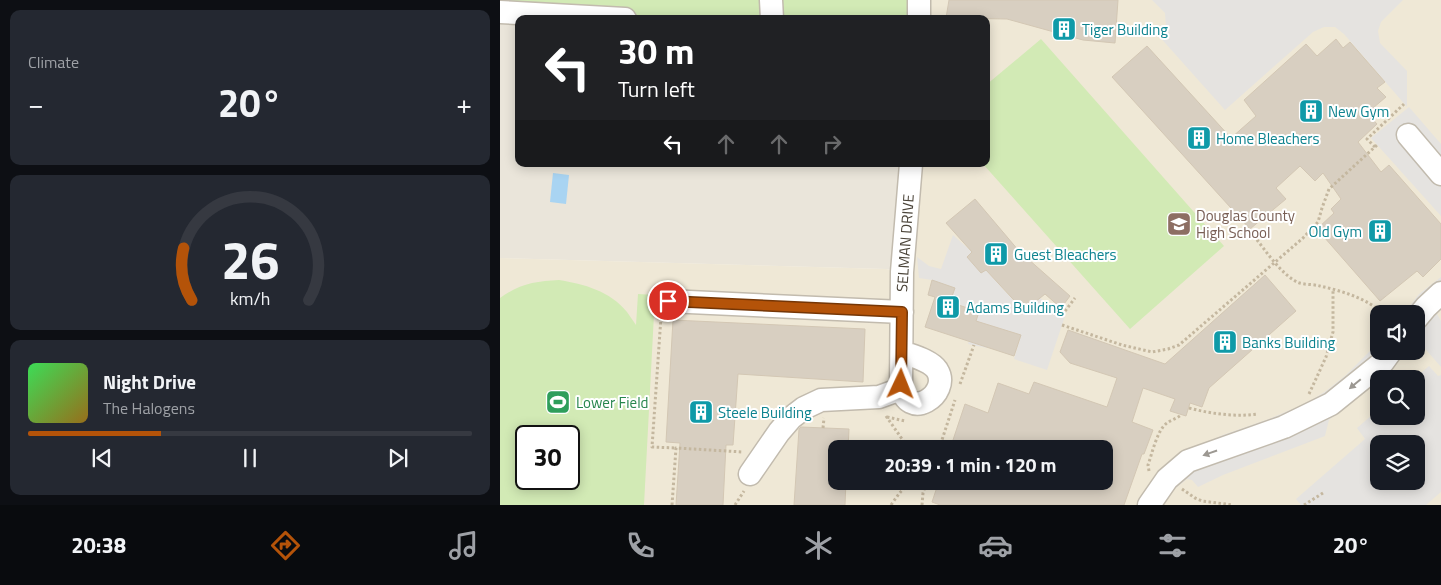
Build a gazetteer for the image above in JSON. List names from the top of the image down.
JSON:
{
  "streets": {
    "street": ["SELMAN DRIVE"]
  },
  "places": {
    "building": [
      "Tiger Building",
      "New Gym",
      "Home Bleachers",
      "Old Gym",
      "Guest Bleachers",
      "Adams Building",
      "Banks Building",
      "Steele Building"
    ],
    "school or university": ["Douglas County High School"],
    "sports": ["Lower Field"]
  },
  "page": {
    "tile": "Climate",
    "turn": ["30 m", "Turn left"],
    "heat": ["−", "20°", "+"],
    "song": ["Night Drive", "The Halogens"],
    "limit": "30",
    "trip": "20:39 · 1 min · 120 m",
    "tabs": ["20:38", "20°"],
    "gauge": ["26", "km/h"]
  }
}
